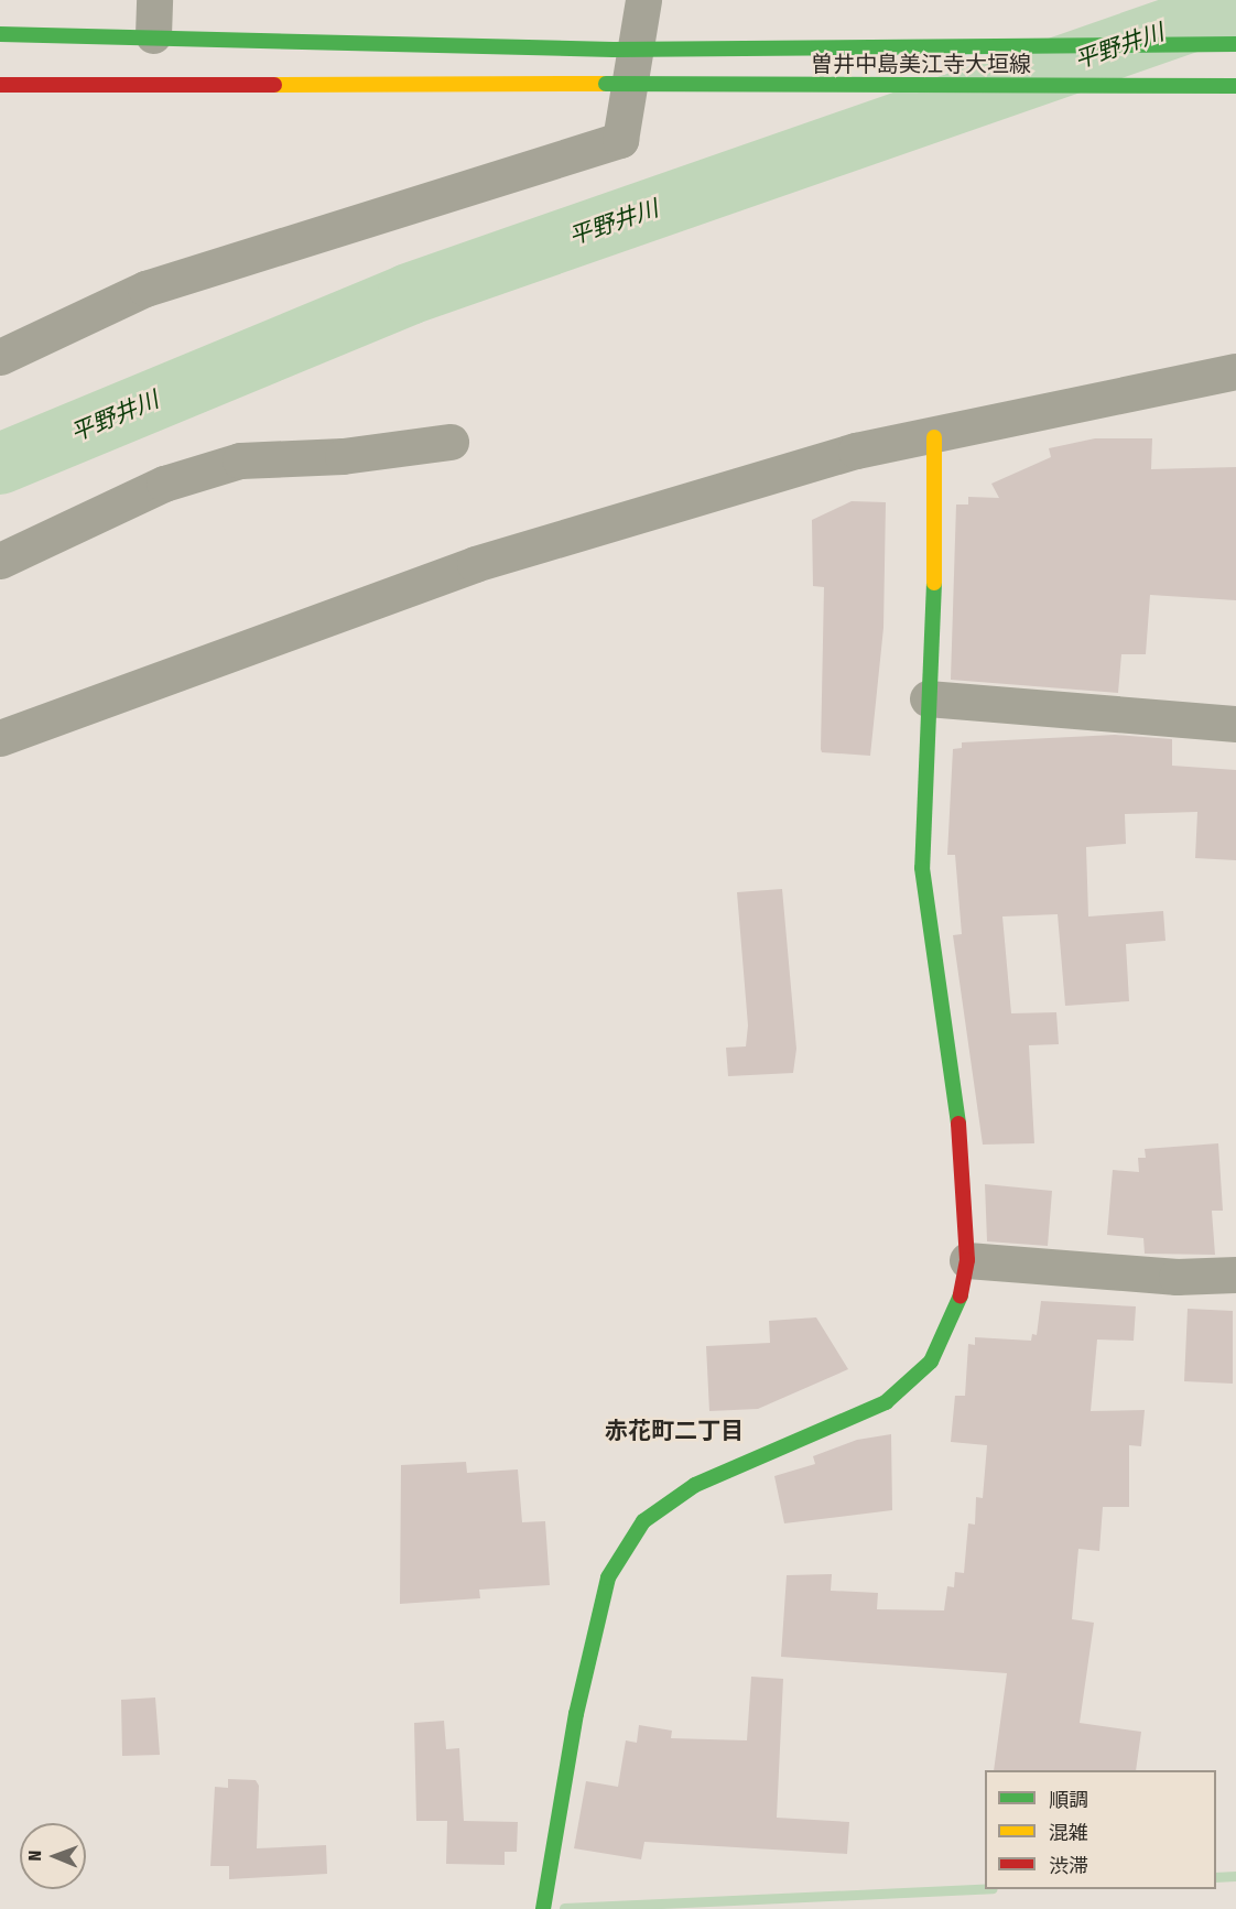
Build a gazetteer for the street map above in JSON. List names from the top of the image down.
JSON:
{
  "streets": {
    "main road": ["曽井中島美江寺大垣線"]
  },
  "districts": ["赤花町二丁目"],
  "water": ["平野井川"],
  "legend": ["順調", "混雑", "渋滞"],
  "north": "left"
}
